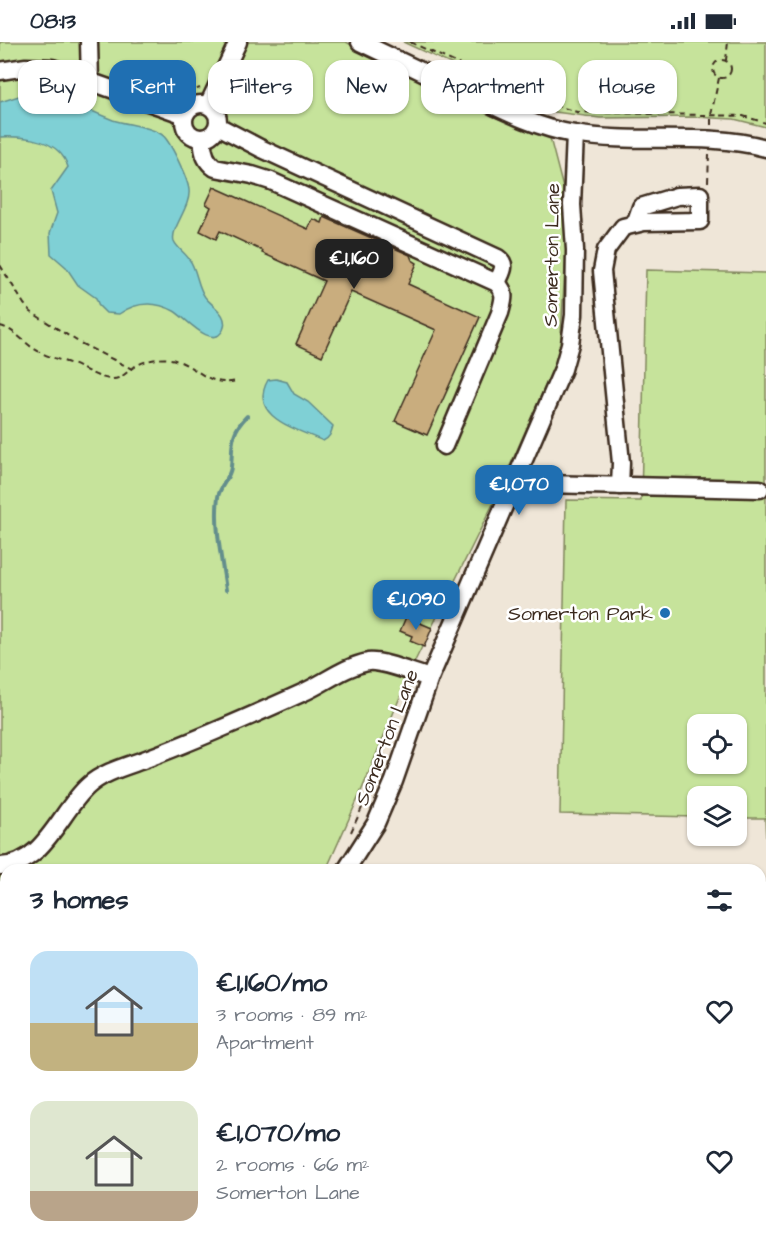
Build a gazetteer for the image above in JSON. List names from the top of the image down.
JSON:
{
  "streets": {
    "street": ["Somerton Lane"]
  },
  "places": ["Somerton Park"],
  "page": {
    "status": "08:13",
    "chip": [
      "Buy",
      "Rent",
      "Filters",
      "New",
      "Apartment",
      "House"
    ],
    "price": ["€1,160", "€1,070", "€1,090"],
    "heading": "3 homes",
    "list": [
      {
        "name": "€1,160/mo",
        "note": "3 rooms · 89 m² · Apartment"
      },
      {
        "name": "€1,070/mo",
        "note": "2 rooms · 66 m² · Somerton Lane"
      }
    ]
  }
}
